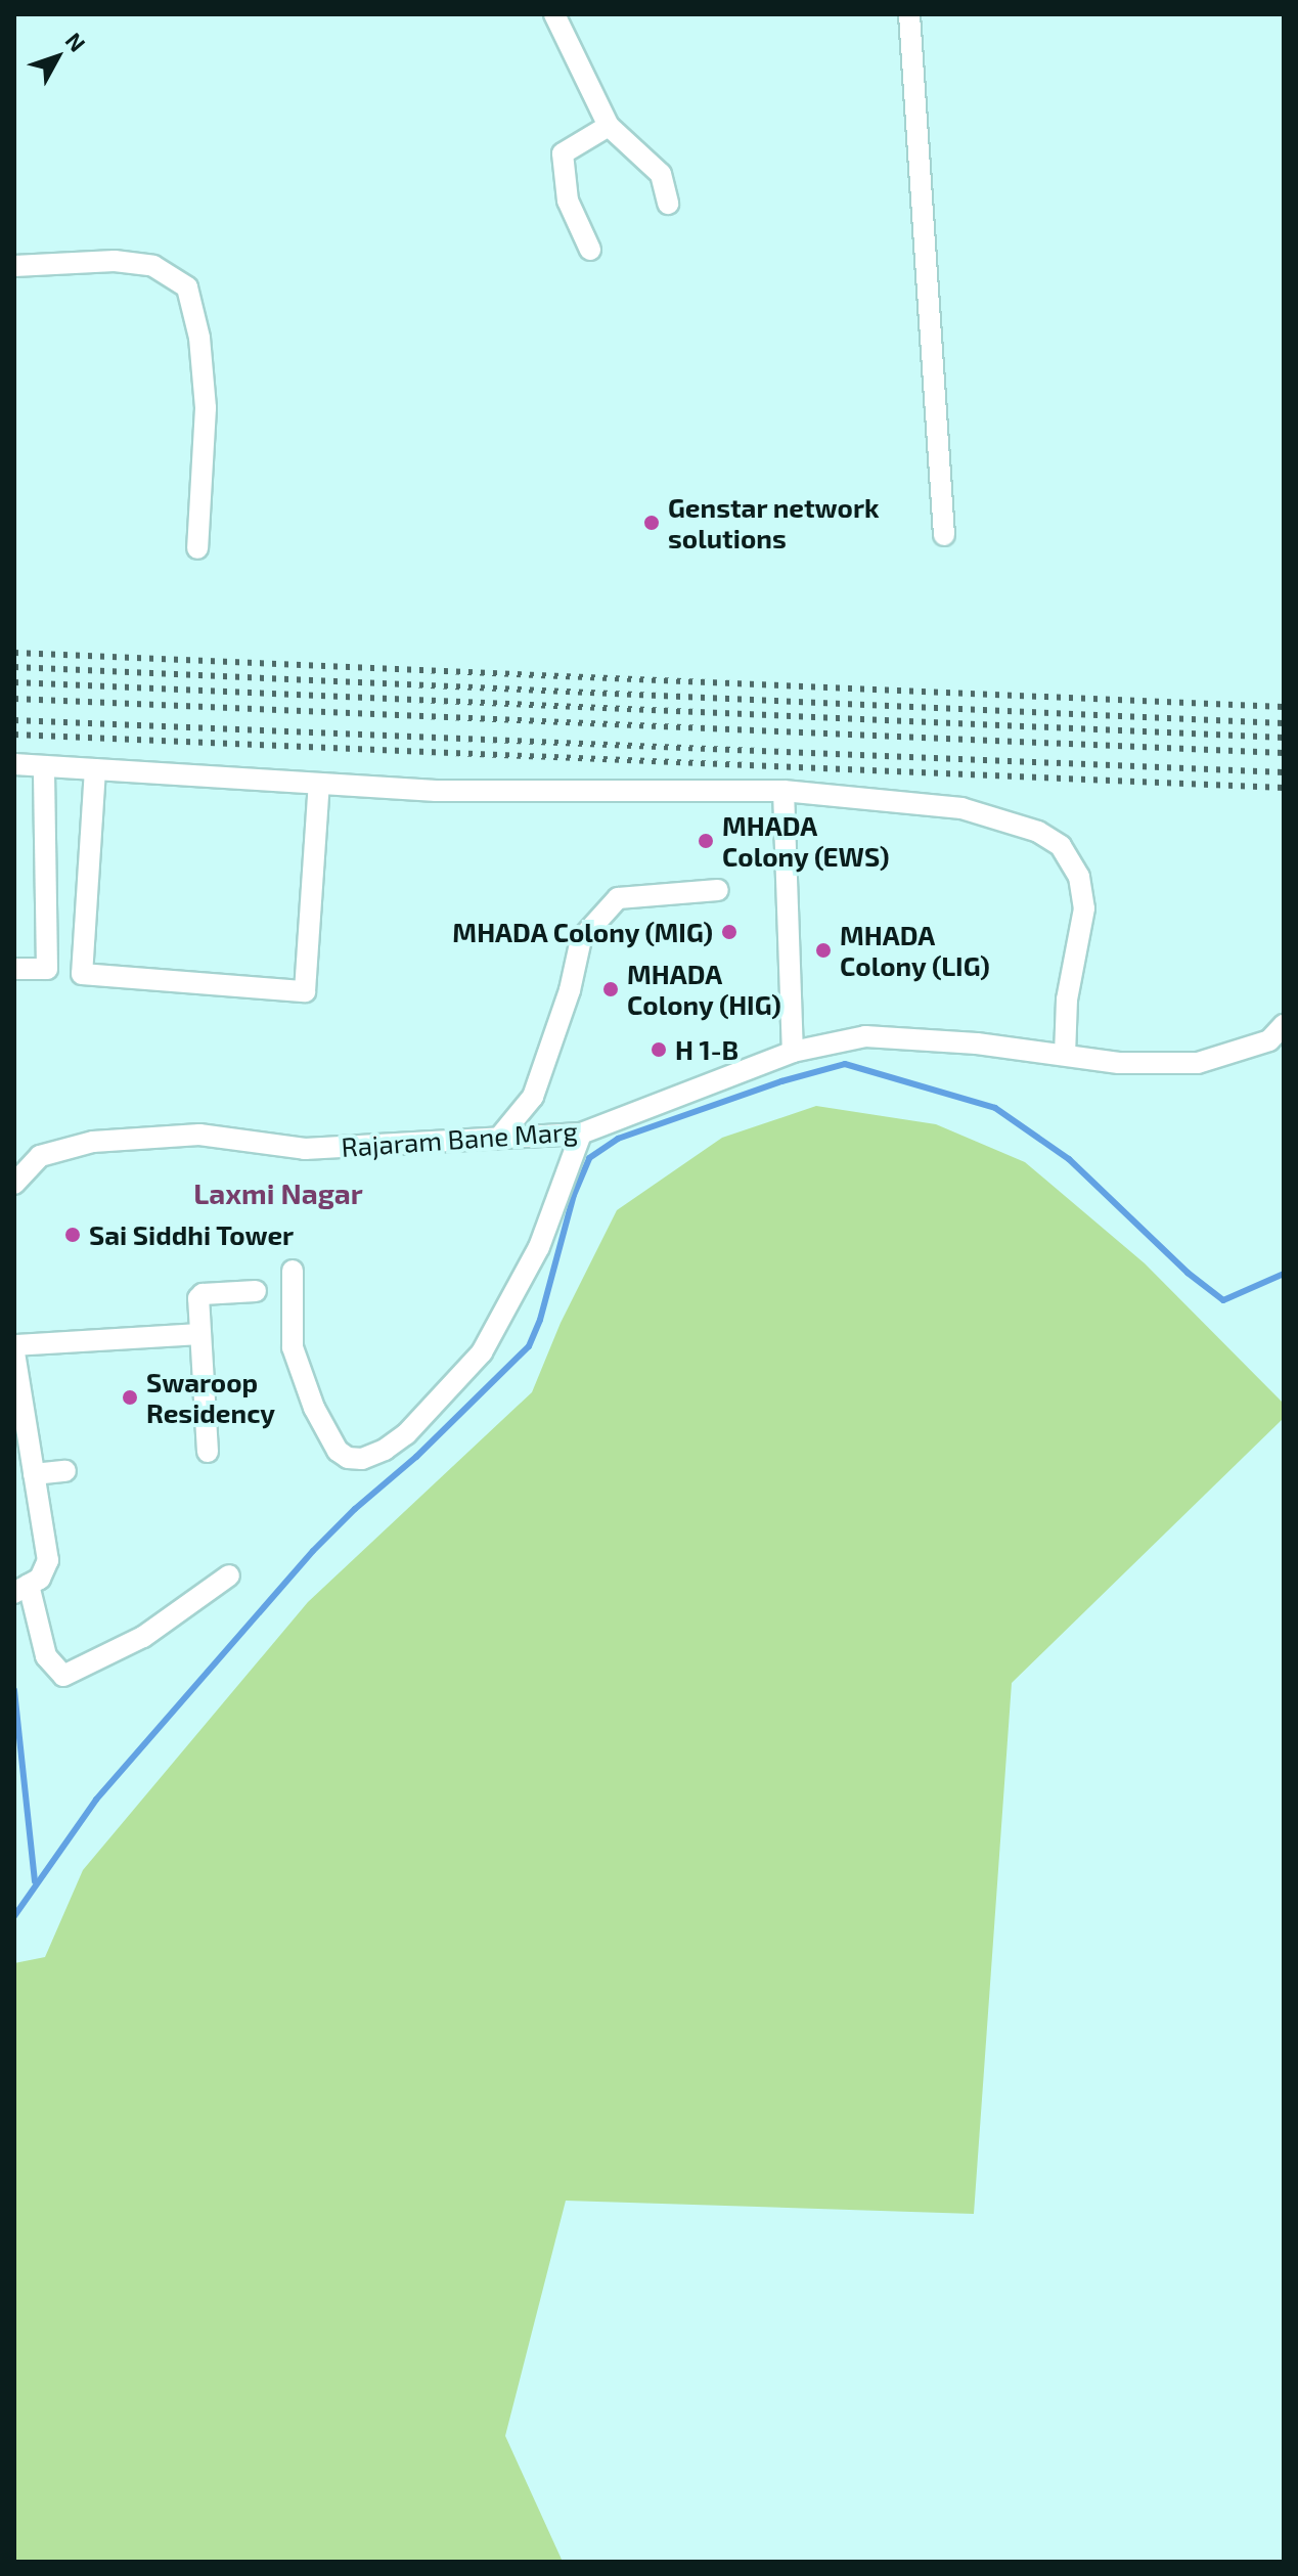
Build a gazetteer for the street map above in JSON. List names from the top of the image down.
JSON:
{
  "streets": {
    "street": ["Rajaram Bane Marg"]
  },
  "districts": ["Laxmi Nagar"],
  "places": [
    "Genstar network solutions",
    "MHADA Colony (EWS)",
    "MHADA Colony (MIG)",
    "MHADA Colony (LIG)",
    "MHADA Colony (HIG)",
    "H 1-B",
    "Sai Siddhi Tower",
    "Swaroop Residency"
  ],
  "north": "top right"
}
